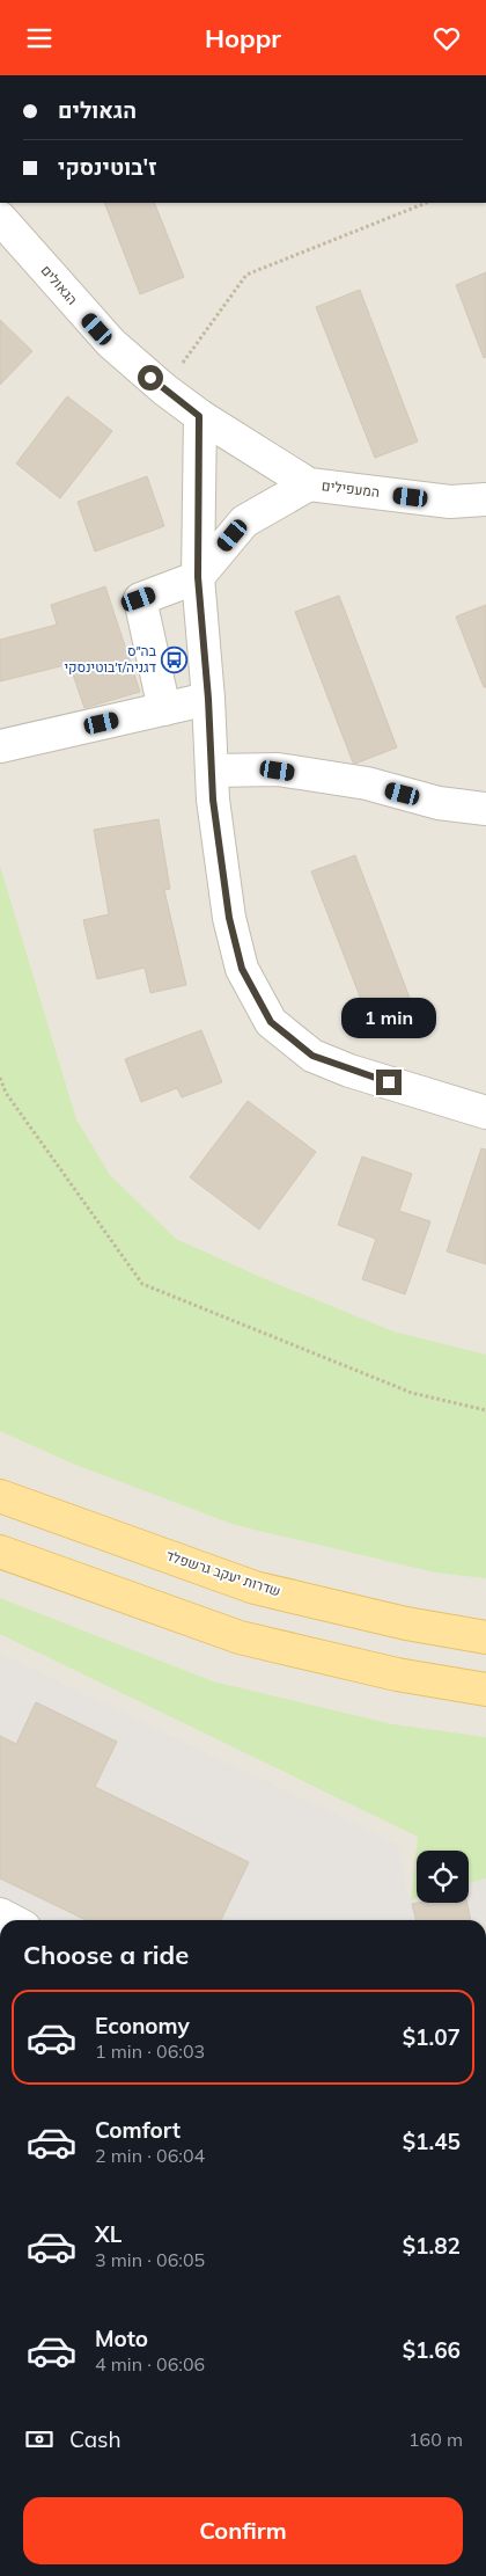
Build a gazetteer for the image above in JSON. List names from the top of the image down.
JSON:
{
  "streets": {
    "main road": ["שדרות יעקב גרשפלד"],
    "street": ["הגאולים", "המעפילים"]
  },
  "crossings": [
    ["הגאולים", "המעפילים"]
  ],
  "places": {
    "bus stop": ["בה״ס דגניה/ז׳בוטינסקי"]
  },
  "page": {
    "header": "Hoppr",
    "banner": ["הגאולים", "ז'בוטינסקי"],
    "bubble": "1 min",
    "heading": "Choose a ride",
    "list": [
      {
        "name": "Economy",
        "note": "1 min · 06:03",
        "value": "$1.07"
      },
      {
        "name": "Comfort",
        "note": "2 min · 06:04",
        "value": "$1.45"
      },
      {
        "name": "XL",
        "note": "3 min · 06:05",
        "value": "$1.82"
      },
      {
        "name": "Moto",
        "note": "4 min · 06:06",
        "value": "$1.66"
      }
    ],
    "pay": ["Cash", "160 m"],
    "buttons": "Confirm"
  }
}
